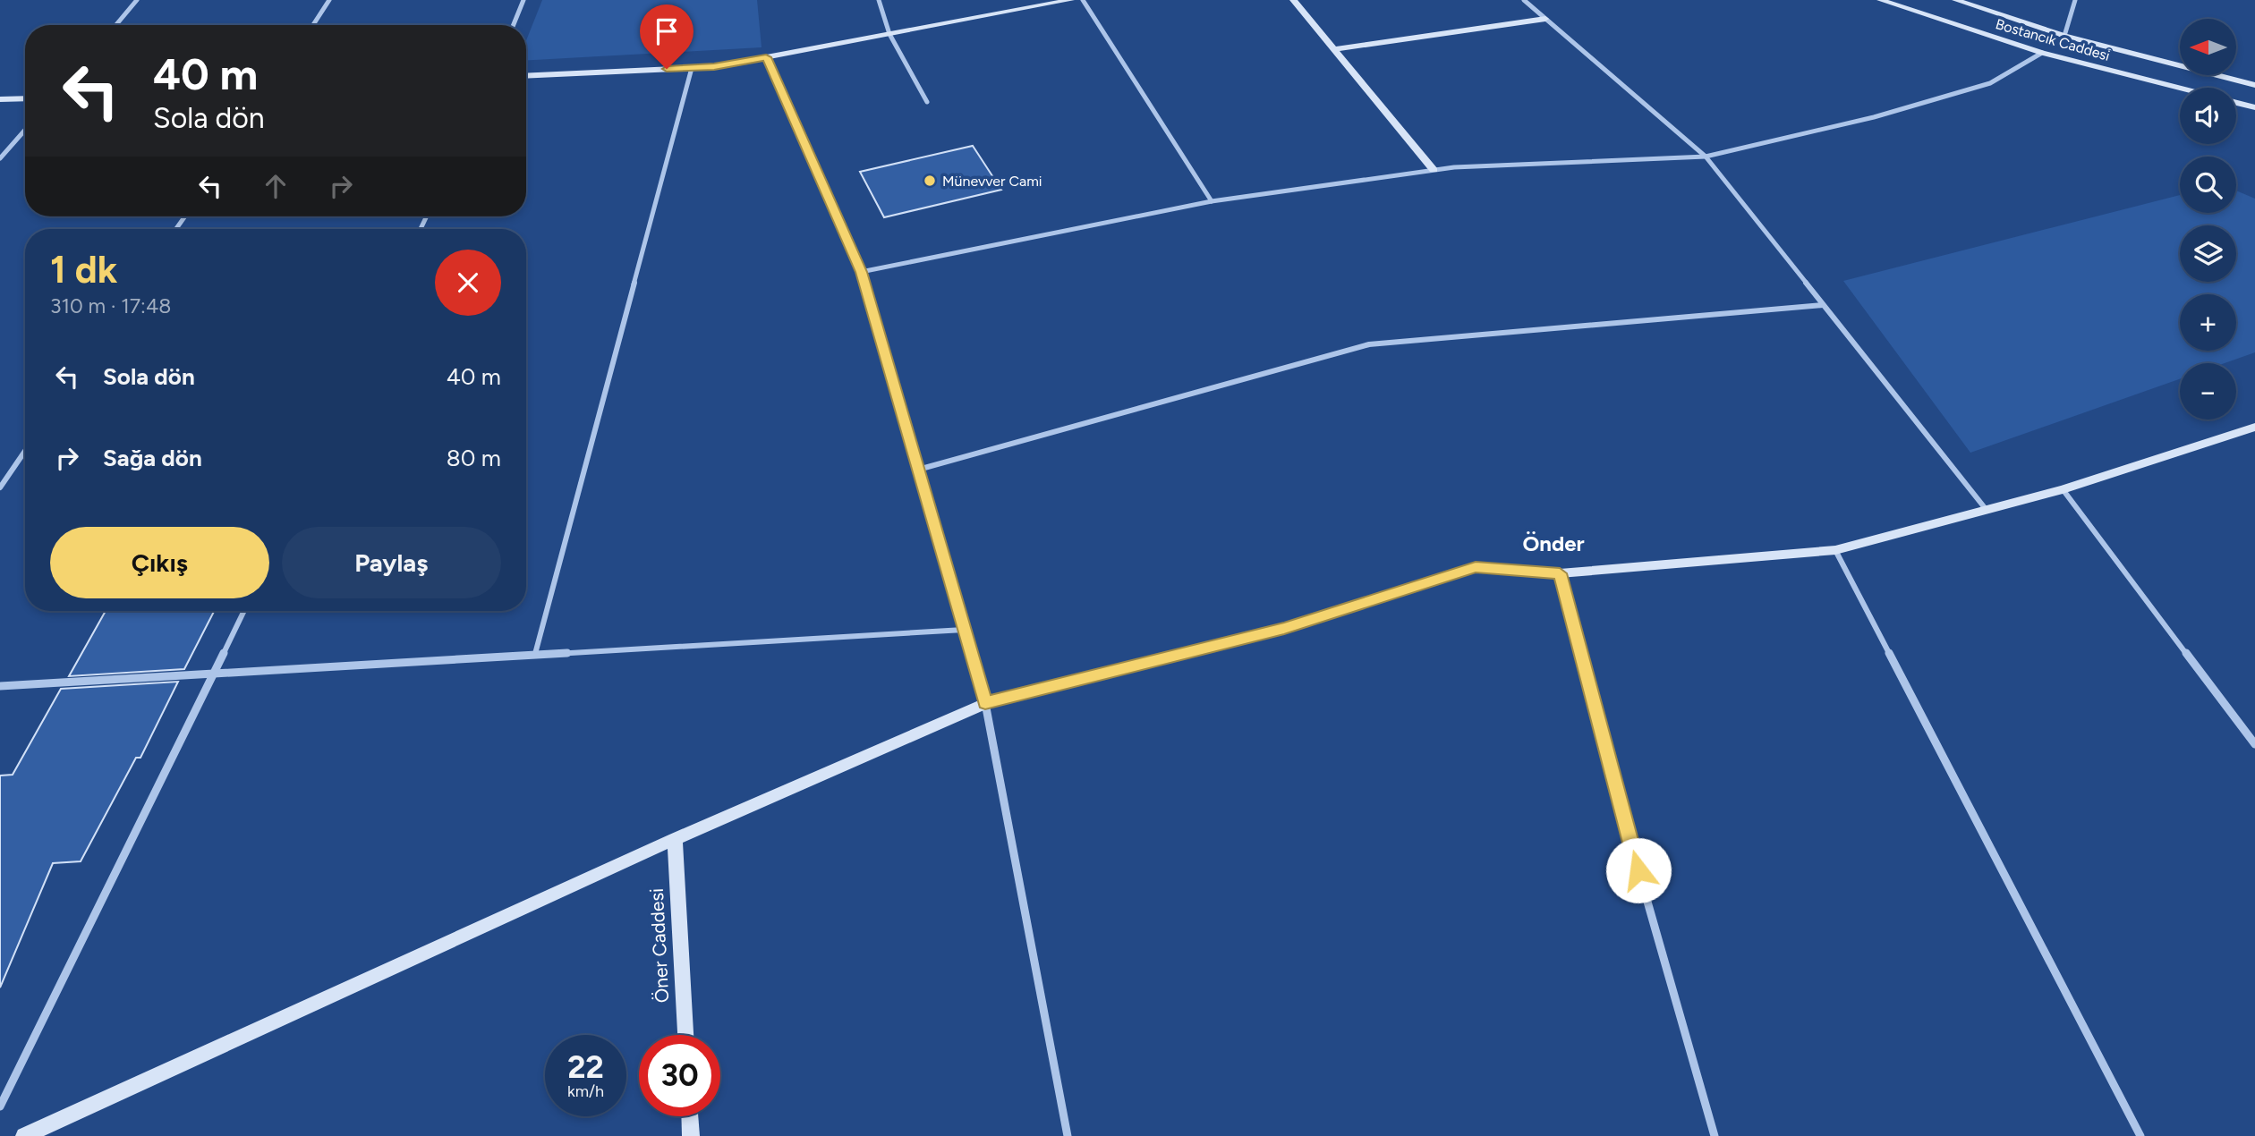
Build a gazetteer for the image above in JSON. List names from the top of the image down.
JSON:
{
  "streets": {
    "street": ["Bostancık Caddesi", "Öner Caddesi"]
  },
  "districts": ["Önder"],
  "places": ["Münevver Cami"],
  "north": "left",
  "page": {
    "map_buttons": ["+", "−"],
    "turn": ["40 m", "Sola dön"],
    "heading": ["1 dk", "310 m · 17:48"],
    "list": [
      {
        "name": "Sola dön",
        "value": "40 m"
      },
      {
        "name": "Sağa dön",
        "value": "80 m"
      }
    ],
    "buttons": ["Çıkış", "Paylaş"],
    "speed": "22 km/h",
    "limit": "30"
  }
}
